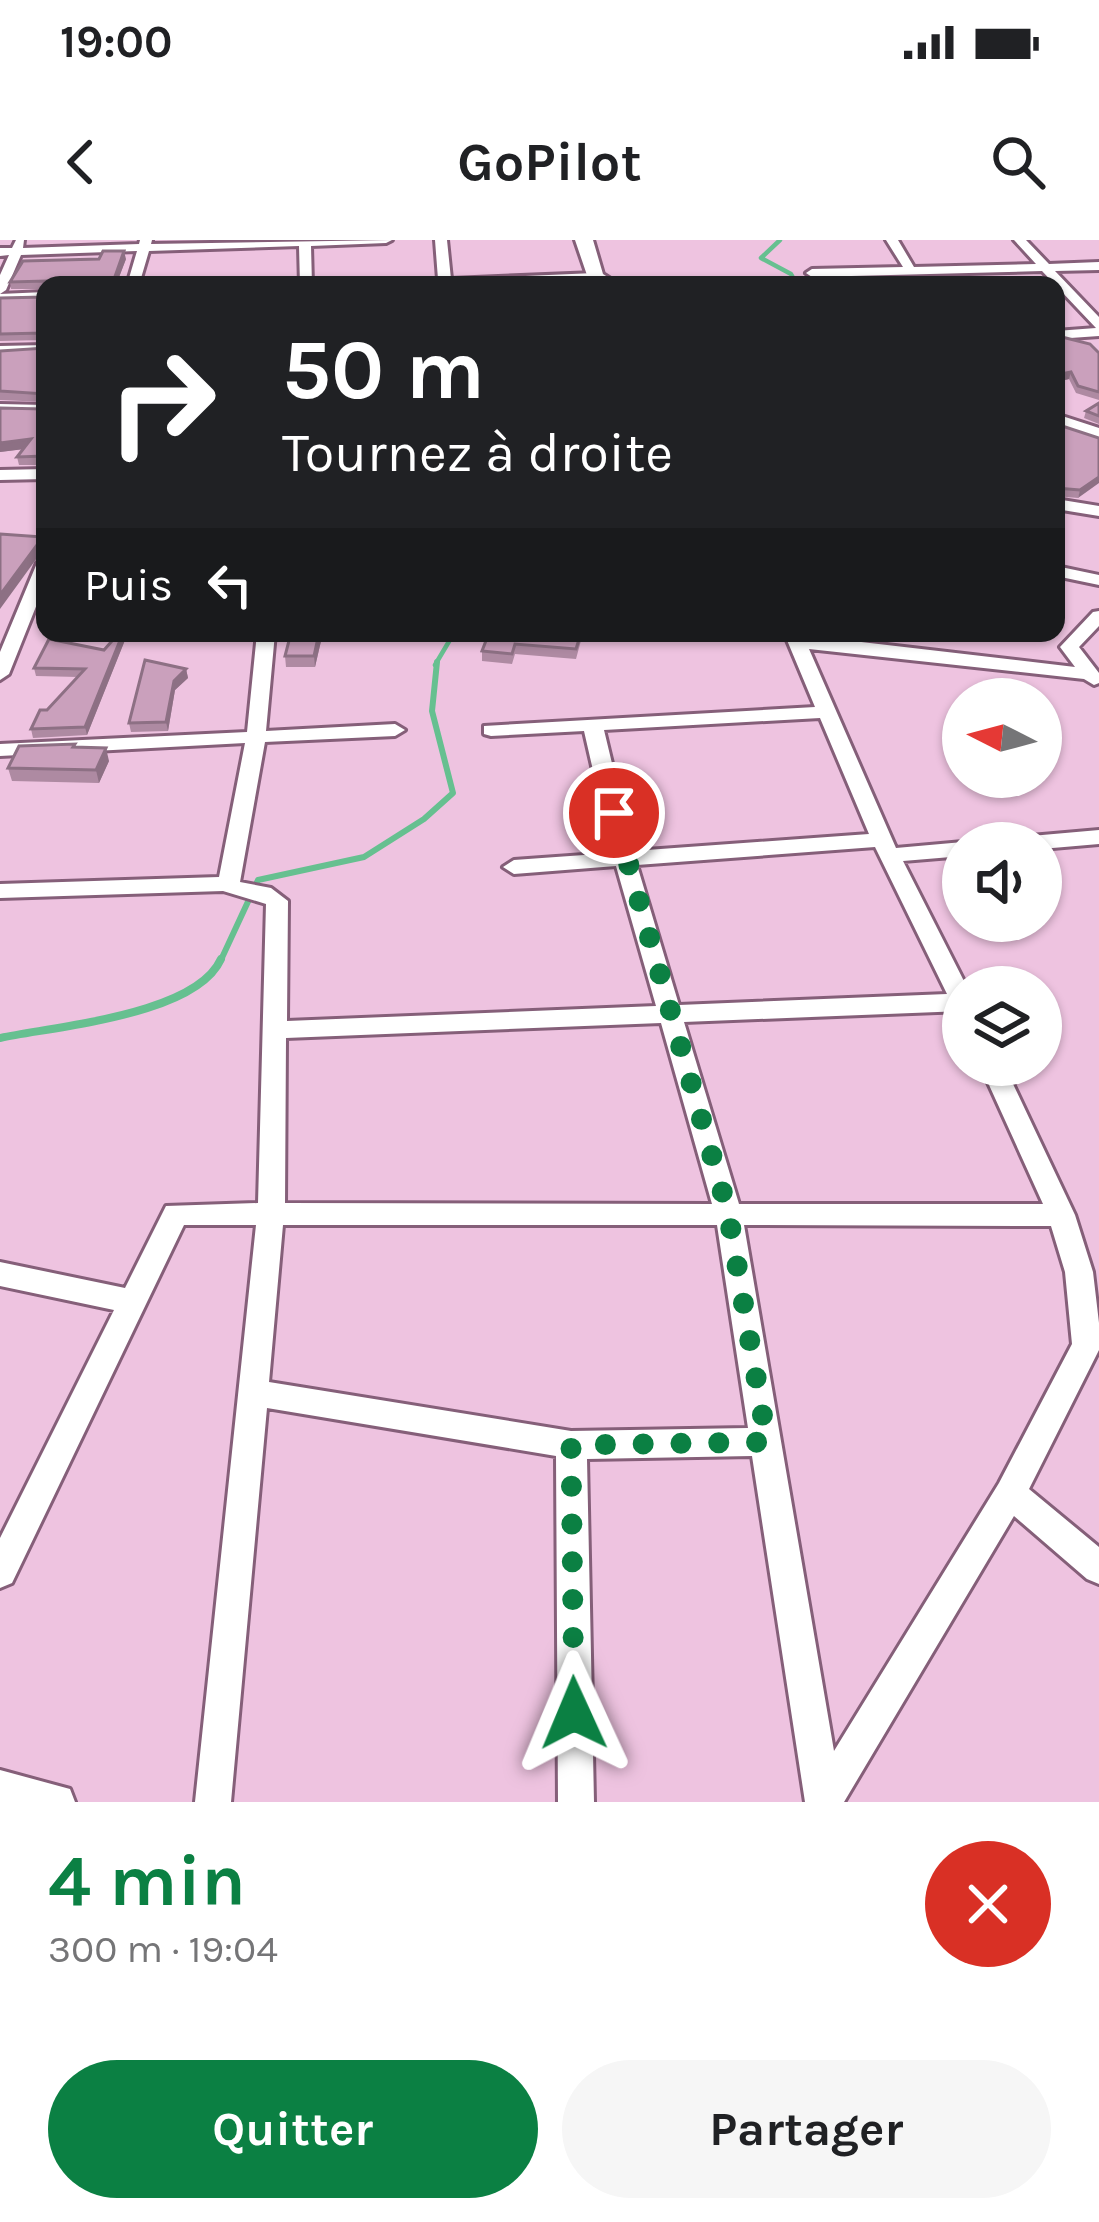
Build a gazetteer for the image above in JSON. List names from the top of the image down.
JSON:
{
  "north": "left",
  "page": {
    "status": "19:00",
    "header": "GoPilot",
    "turn": ["50 m", "Tournez à droite"],
    "then": "Puis",
    "heading": ["4 min", "300 m · 19:04"],
    "buttons": ["Quitter", "Partager"]
  }
}
